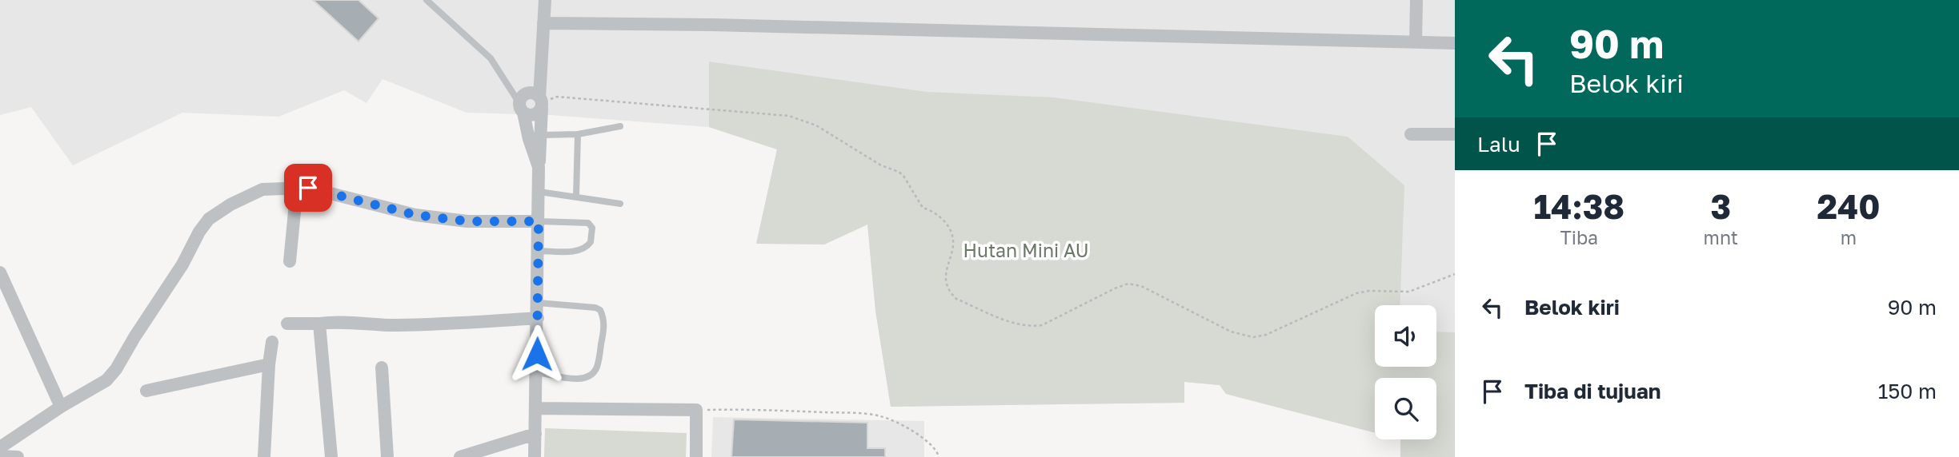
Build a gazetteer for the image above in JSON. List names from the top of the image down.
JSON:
{
  "parks": ["Hutan Mini AU"],
  "page": {
    "turn": ["90 m", "Belok kiri"],
    "then": "Lalu",
    "eta": [
      "14:38",
      "Tiba",
      "3",
      "mnt",
      "240",
      "m"
    ],
    "list": [
      {
        "name": "Belok kiri",
        "value": "90 m"
      },
      {
        "name": "Tiba di tujuan",
        "value": "150 m"
      }
    ]
  }
}
